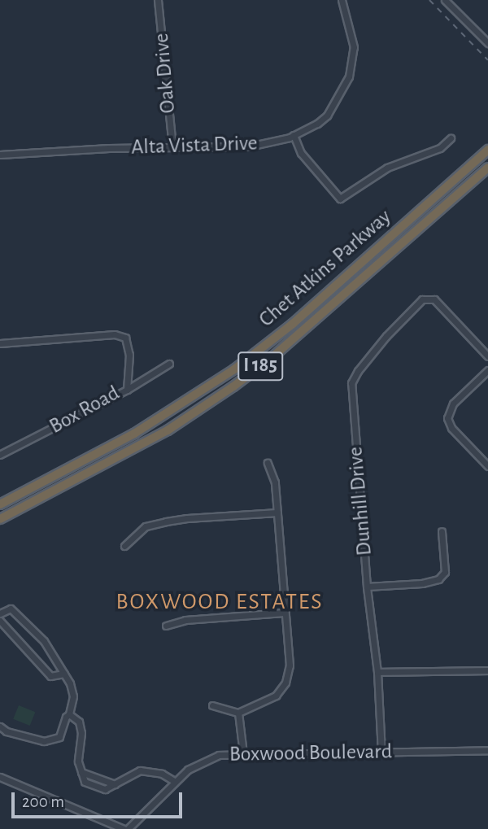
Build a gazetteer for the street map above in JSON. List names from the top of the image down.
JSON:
{
  "streets": {
    "highway": ["Chet Atkins Parkway", "I 185"],
    "street": [
      "Oak Drive",
      "Alta Vista Drive",
      "Box Road",
      "Dunhill Drive",
      "Boxwood Boulevard"
    ]
  },
  "crossings": [
    ["Oak Drive", "Alta Vista Drive"],
    ["Dunhill Drive", "Boxwood Boulevard"]
  ],
  "districts": ["BOXWOOD ESTATES"],
  "scale_bar": "200 m"
}
